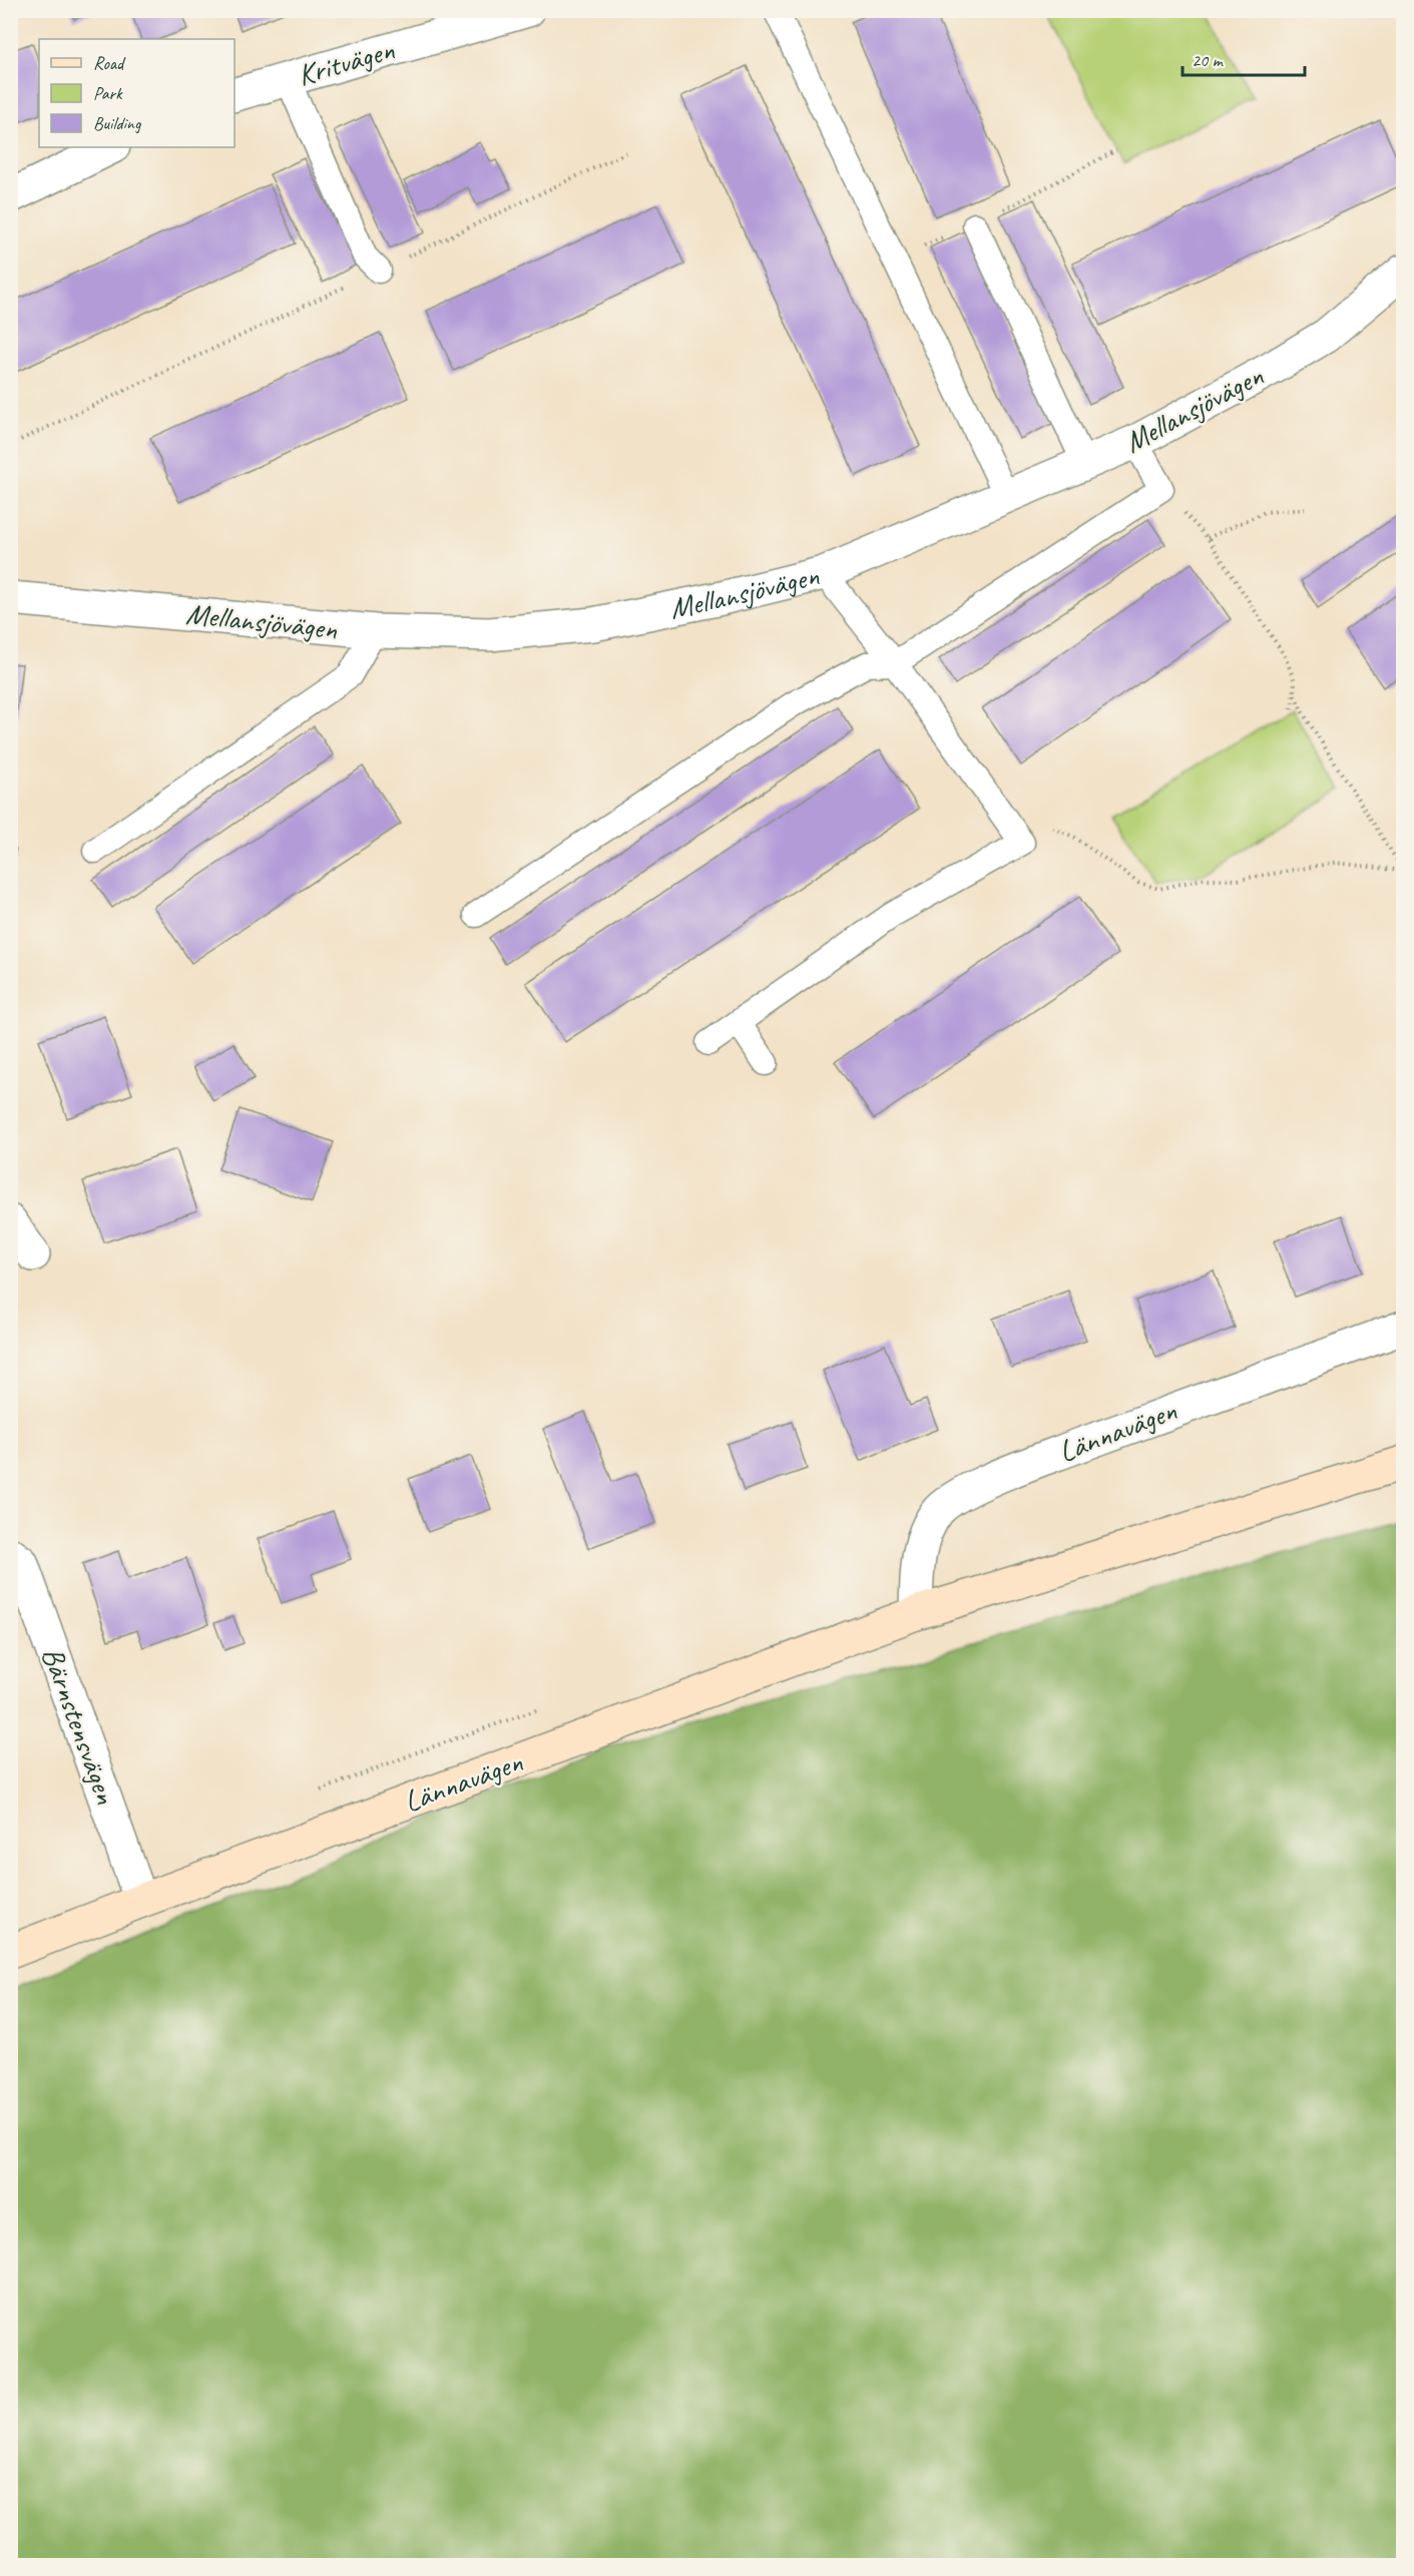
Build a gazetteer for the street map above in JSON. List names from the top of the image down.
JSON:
{
  "streets": {
    "main road": ["Lännavägen"],
    "street": ["Kritvägen", "Mellansjövägen", "Bärnstensvägen"]
  },
  "crossings": [
    ["Lännavägen", "Bärnstensvägen"]
  ],
  "legend": ["Road", "Park", "Building"],
  "scale_bar": "20 m"
}
